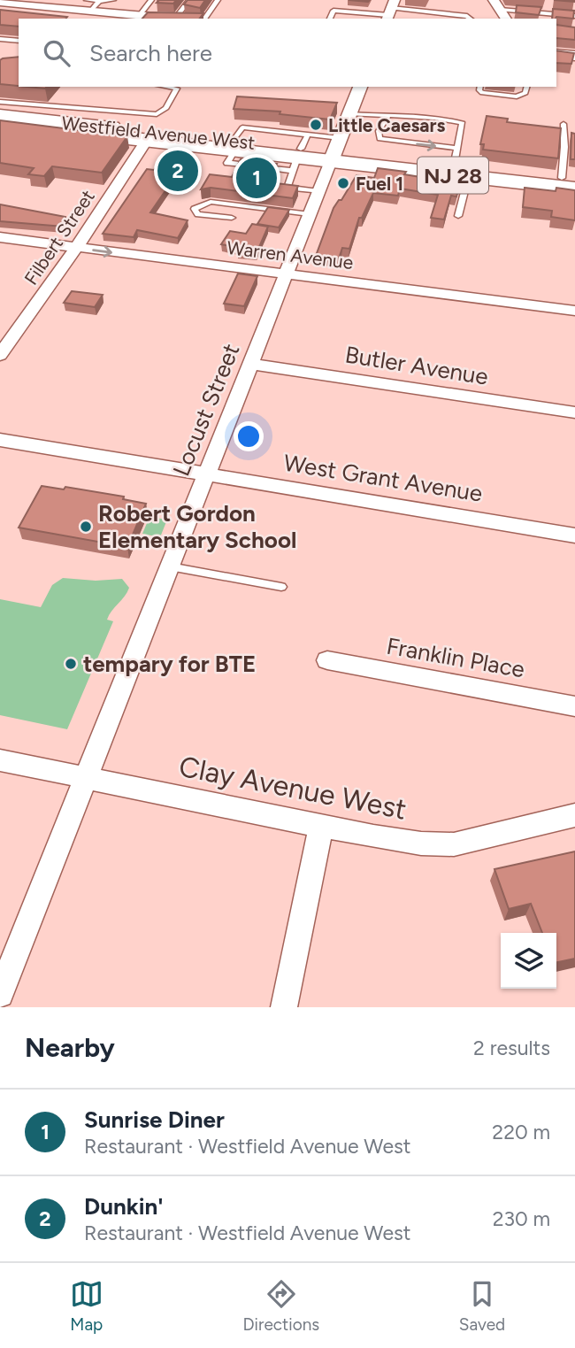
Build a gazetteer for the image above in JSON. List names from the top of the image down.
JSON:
{
  "streets": {
    "main road": ["Westfield Avenue West", "NJ 28"],
    "street": [
      "Filbert Street",
      "Warren Avenue",
      "Butler Avenue",
      "Locust Street",
      "West Grant Avenue",
      "Franklin Place",
      "Clay Avenue West"
    ]
  },
  "crossings": [
    ["Westfield Avenue West", "Filbert Street"],
    ["Westfield Avenue West", "Locust Street"],
    ["Filbert Street", "Warren Avenue"],
    ["Warren Avenue", "Locust Street"],
    ["Butler Avenue", "Locust Street"],
    ["Locust Street", "West Grant Avenue"],
    ["Locust Street", "Clay Avenue West"]
  ],
  "one_way": ["Warren Avenue"],
  "places": [
    "Little Caesars",
    "Fuel 1",
    "Robert Gordon Elementary School",
    "tempary for BTE"
  ],
  "page": {
    "search": "Search here",
    "pins": ["2", "1"],
    "heading": ["Nearby", "2 results"],
    "list": [
      {
        "mark": "1",
        "name": "Sunrise Diner",
        "note": "Restaurant · Westfield Avenue West",
        "value": "220 m"
      },
      {
        "mark": "2",
        "name": "Dunkin'",
        "note": "Restaurant · Westfield Avenue West",
        "value": "230 m"
      }
    ],
    "nav": ["Map", "Directions", "Saved"]
  }
}
